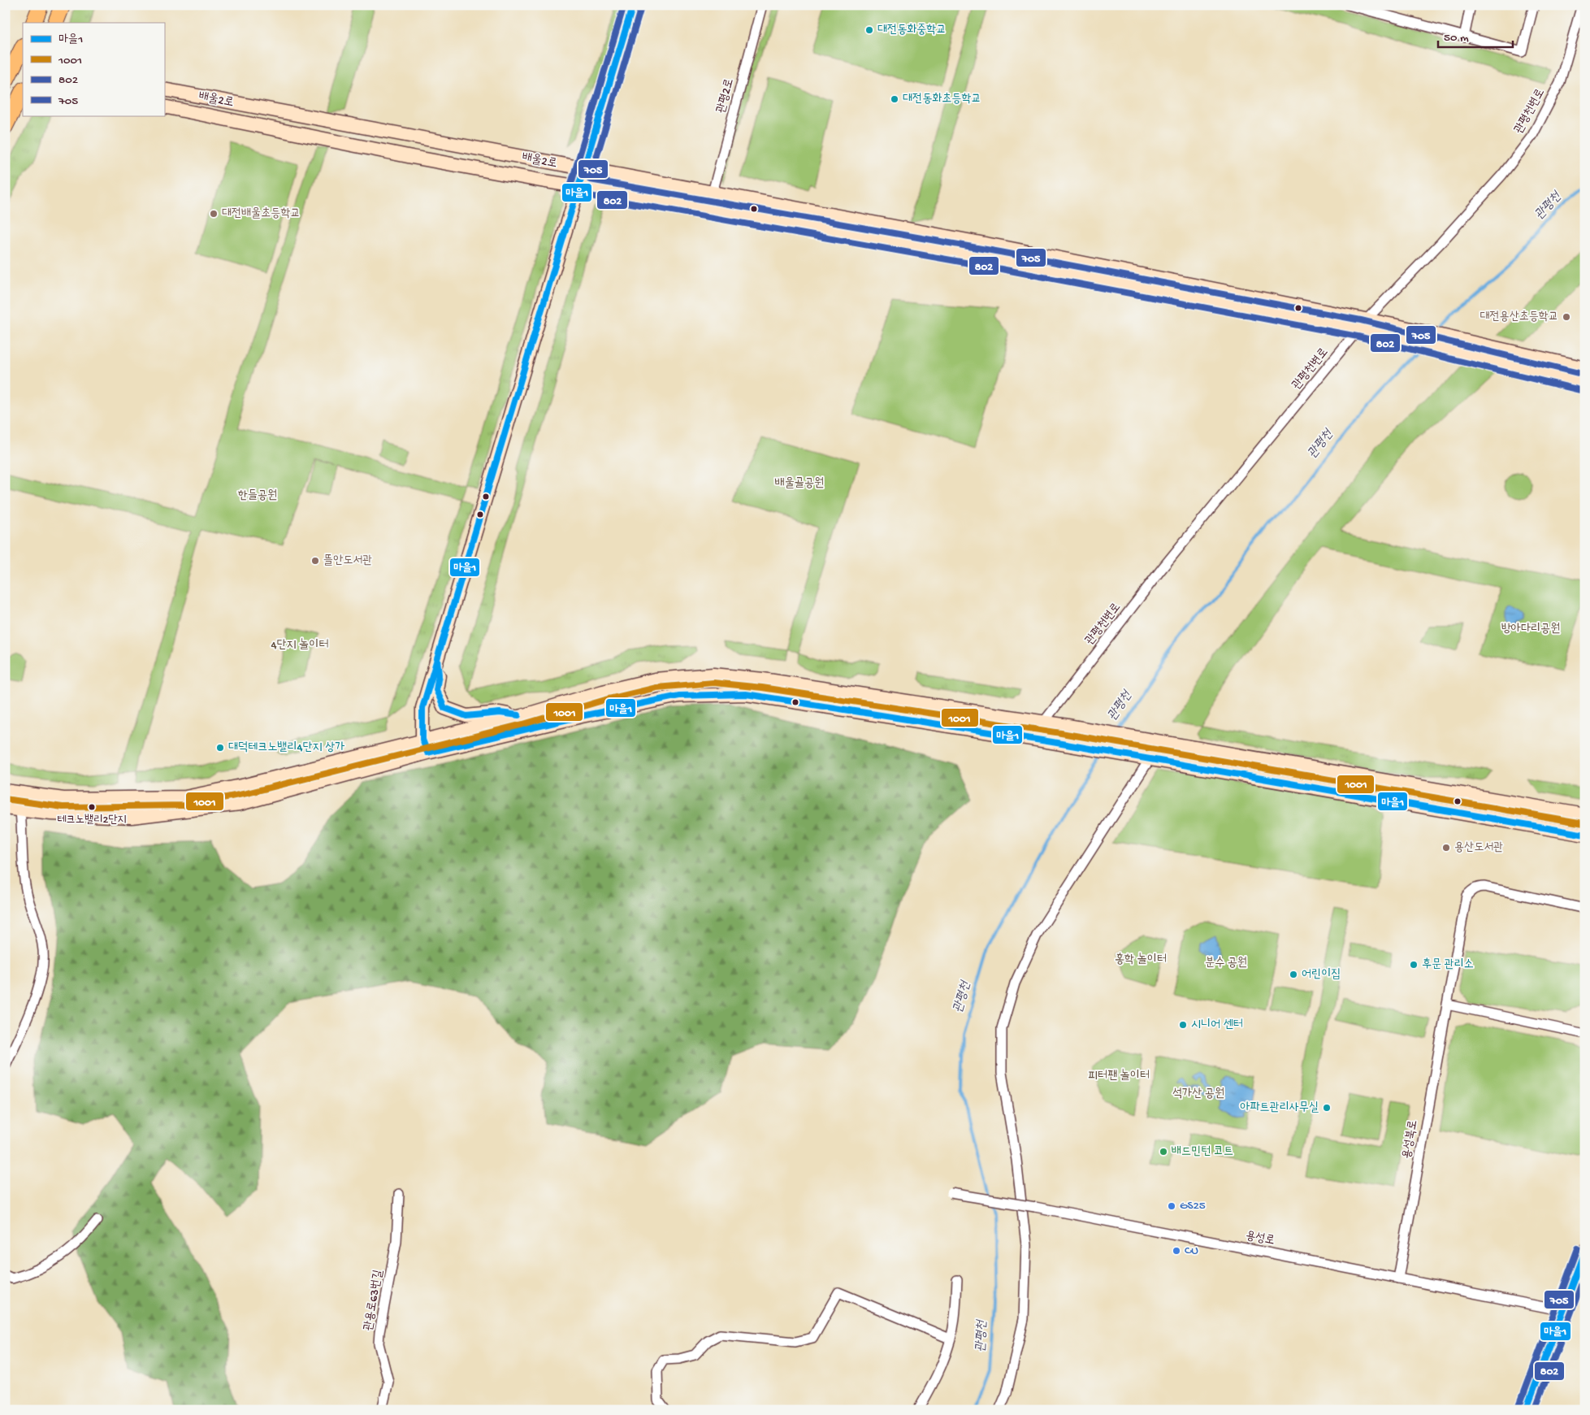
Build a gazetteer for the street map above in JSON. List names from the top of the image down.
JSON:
{
  "streets": {
    "main road": ["배울2로"],
    "street": [
      "관평2로",
      "관평천변로",
      "용성북로",
      "용성로",
      "관용로63번길"
    ]
  },
  "crossings": [
    ["관평2로", "배울2로"],
    ["배울2로", "관평천변로"],
    ["용성북로", "용성로"]
  ],
  "water": ["관평천"],
  "parks": [
    "배울골공원",
    "한들공원",
    "방아다리공원",
    "4단지 놀이터",
    "홍학 놀이터",
    "분수 공원",
    "피터팬 놀이터",
    "석가산 공원"
  ],
  "places": [
    "대전동화중학교",
    "대전동화초등학교",
    "대전배울초등학교",
    "대전용산초등학교",
    "뜰안도서관",
    "대덕테크노밸리4단지 상가",
    "테크노밸리2단지",
    "용산도서관",
    "후문 관리소",
    "어린이집",
    "시니어 센터",
    "아파트관리사무실",
    "배드민턴 코트",
    "GS25",
    "CU"
  ],
  "lines": [
    "transit line 마을1",
    "transit line 802",
    "transit line 705",
    "transit line 1001"
  ],
  "legend": [
    "마을1",
    "1001",
    "802",
    "705"
  ],
  "scale_bar": "50 m"
}
